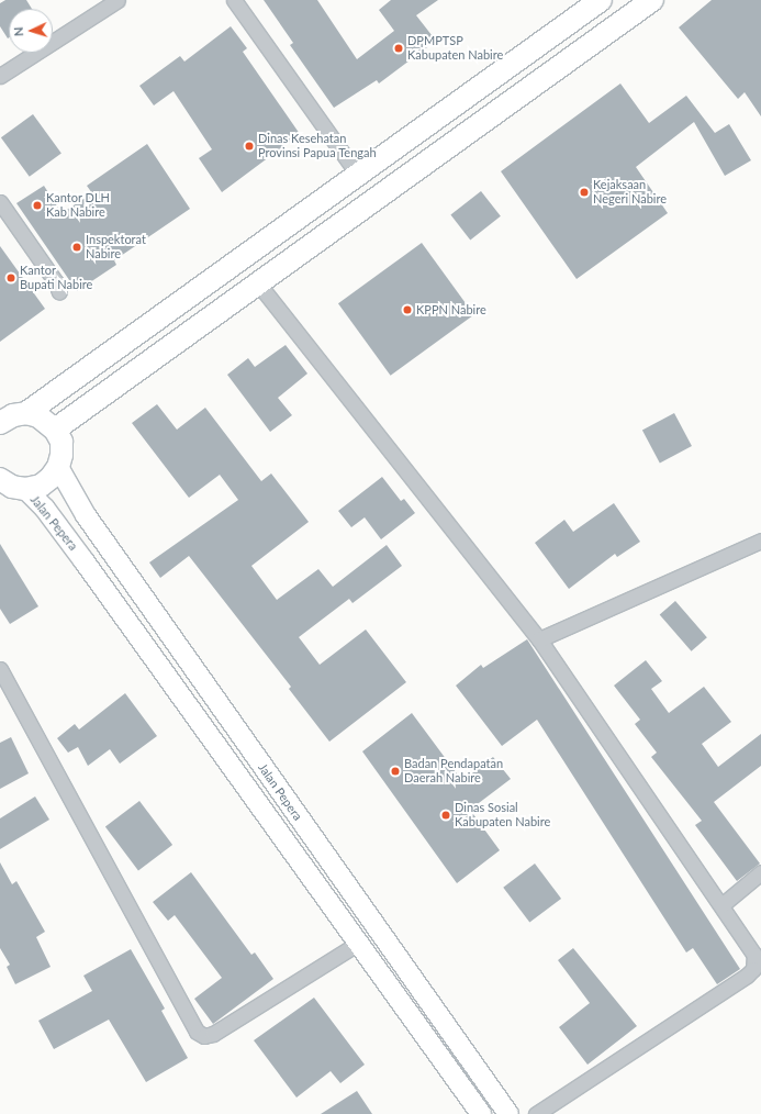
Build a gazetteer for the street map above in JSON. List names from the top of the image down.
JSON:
{
  "streets": {
    "main road": ["Jalan Pepera"]
  },
  "places": [
    "DPMPTSP Kabupaten Nabire",
    "Dinas Kesehatan Provinsi Papua Tengah",
    "Kejaksaan Negeri Nabire",
    "Kantor DLH Kab Nabire",
    "Inspektorat Nabire",
    "Kantor Bupati Nabire",
    "KPPN Nabire",
    "Badan Pendapatan Daerah Nabire",
    "Dinas Sosial Kabupaten Nabire"
  ],
  "north": "left"
}
